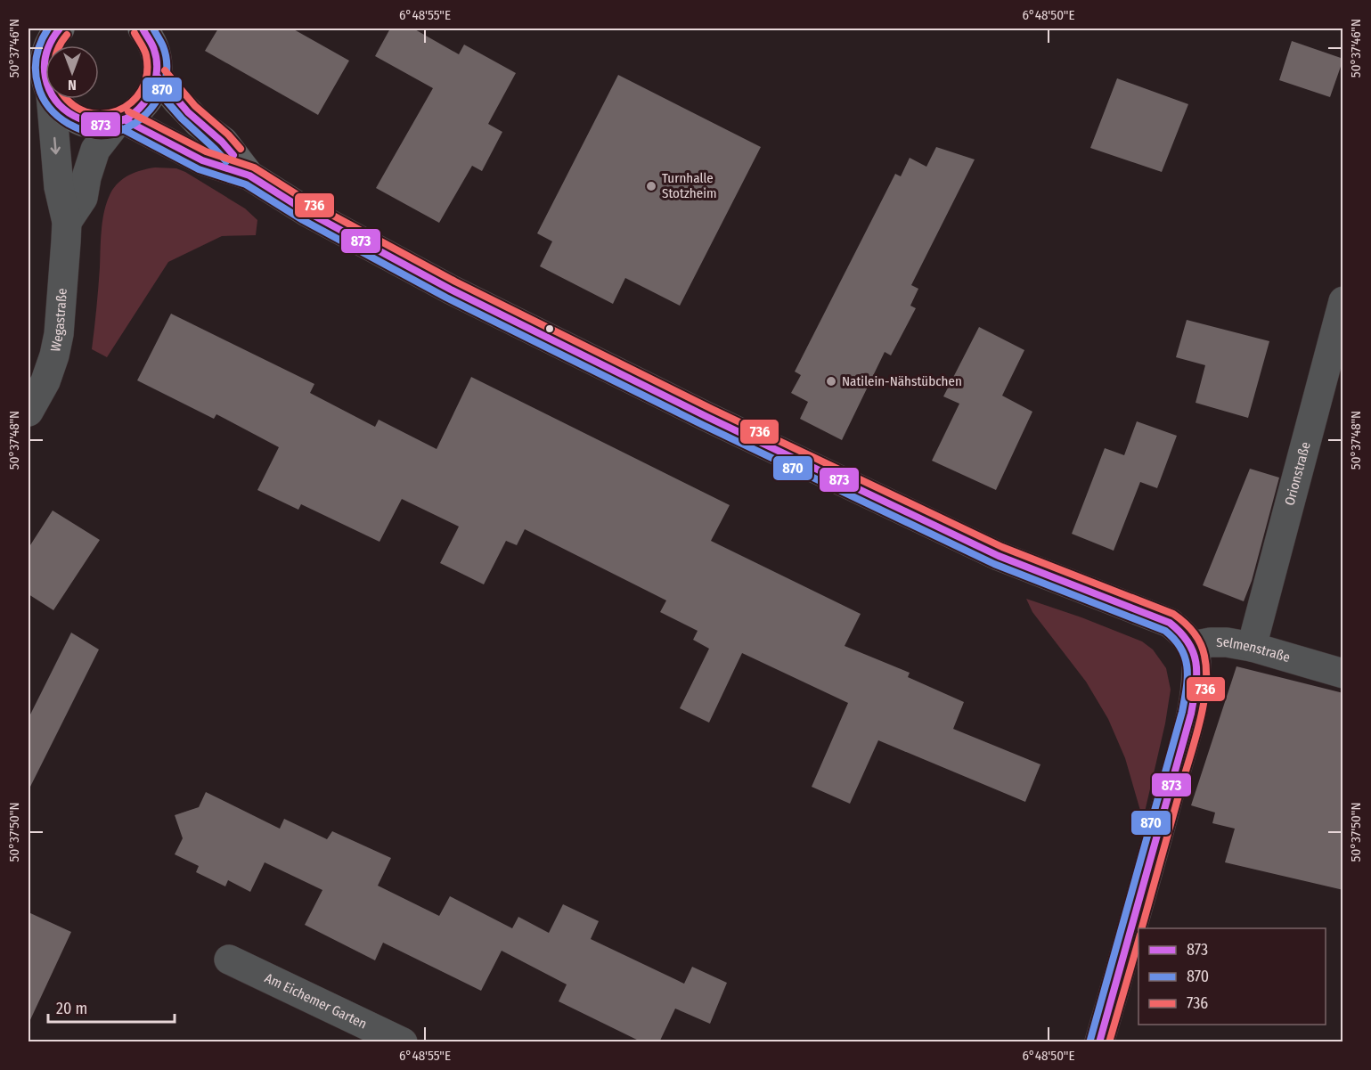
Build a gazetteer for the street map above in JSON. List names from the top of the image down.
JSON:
{
  "streets": {
    "street": [
      "Wegastraße",
      "Orionstraße",
      "Selmenstraße",
      "Am Eichemer Garten"
    ]
  },
  "crossings": [
    ["Orionstraße", "Selmenstraße"]
  ],
  "places": ["Turnhalle Stotzheim", "Natilein-Nähstübchen"],
  "lines": ["transit line 873", "transit line 870", "transit line 736"],
  "legend": ["873", "870", "736"],
  "scale_bar": "20 m",
  "north": "bottom",
  "coordinates": [
    "6°48'55\"E",
    "6°48'50\"E",
    "50°37'46\"N",
    "50°37'48\"N",
    "50°37'50\"N"
  ]
}
